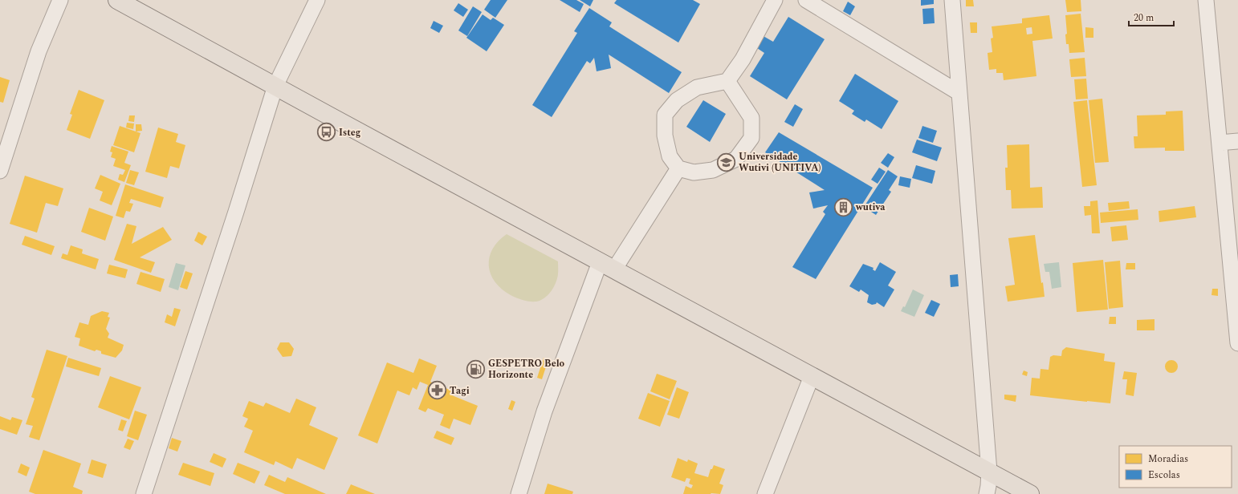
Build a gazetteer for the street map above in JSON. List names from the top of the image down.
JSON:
{
  "places": {
    "bus stop": ["Isteg"],
    "school or university": ["Universidade Wutivi (UNITIVA)"],
    "building": ["wutiva"],
    "fuel station": ["GESPETRO Belo Horizonte"],
    "pharmacy": ["Tagi"]
  },
  "legend": ["Moradias", "Escolas"],
  "scale_bar": "20 m"
}
